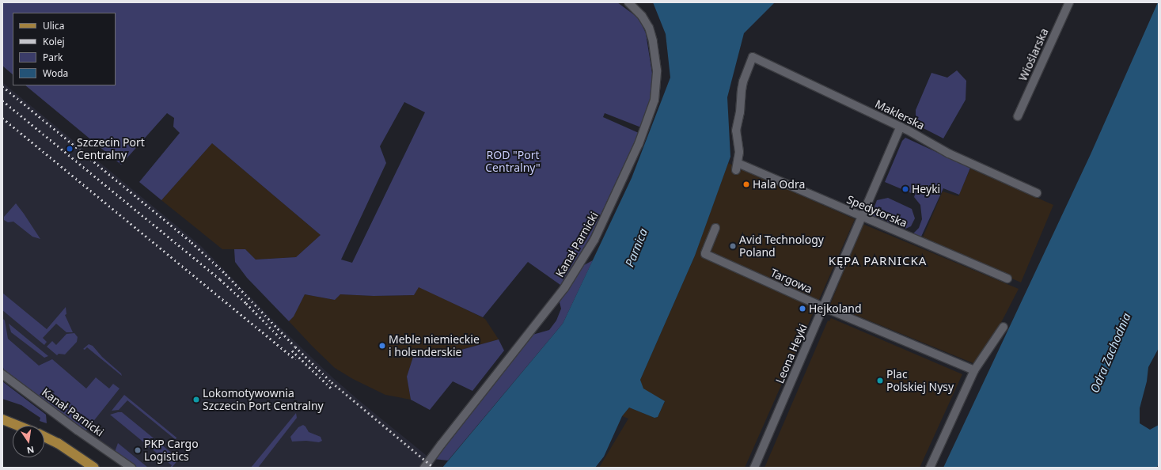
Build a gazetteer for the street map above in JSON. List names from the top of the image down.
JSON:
{
  "streets": {
    "street": [
      "Wioślarska",
      "Maklerska",
      "Spedytorska",
      "Kanał Parnicki",
      "Targowa",
      "Leona Heyki"
    ]
  },
  "crossings": [
    ["Maklerska", "Spedytorska"],
    ["Maklerska", "Leona Heyki"],
    ["Spedytorska", "Leona Heyki"],
    ["Targowa", "Leona Heyki"]
  ],
  "districts": ["KĘPA PARNICKA"],
  "water": ["Parnica", "Odra Zachodnia"],
  "parks": ["ROD \"Port Centralny\""],
  "places": [
    "Szczecin Port Centralny",
    "Hala Odra",
    "Heyki",
    "Avid Technology Poland",
    "Hejkoland",
    "Meble niemieckie i holenderskie",
    "Plac Polskiej Nysy",
    "Lokomotywownia Szczecin Port Centralny",
    "PKP Cargo Logistics"
  ],
  "legend": [
    "Ulica",
    "Kolej",
    "Park",
    "Woda"
  ],
  "north": "bottom"
}
